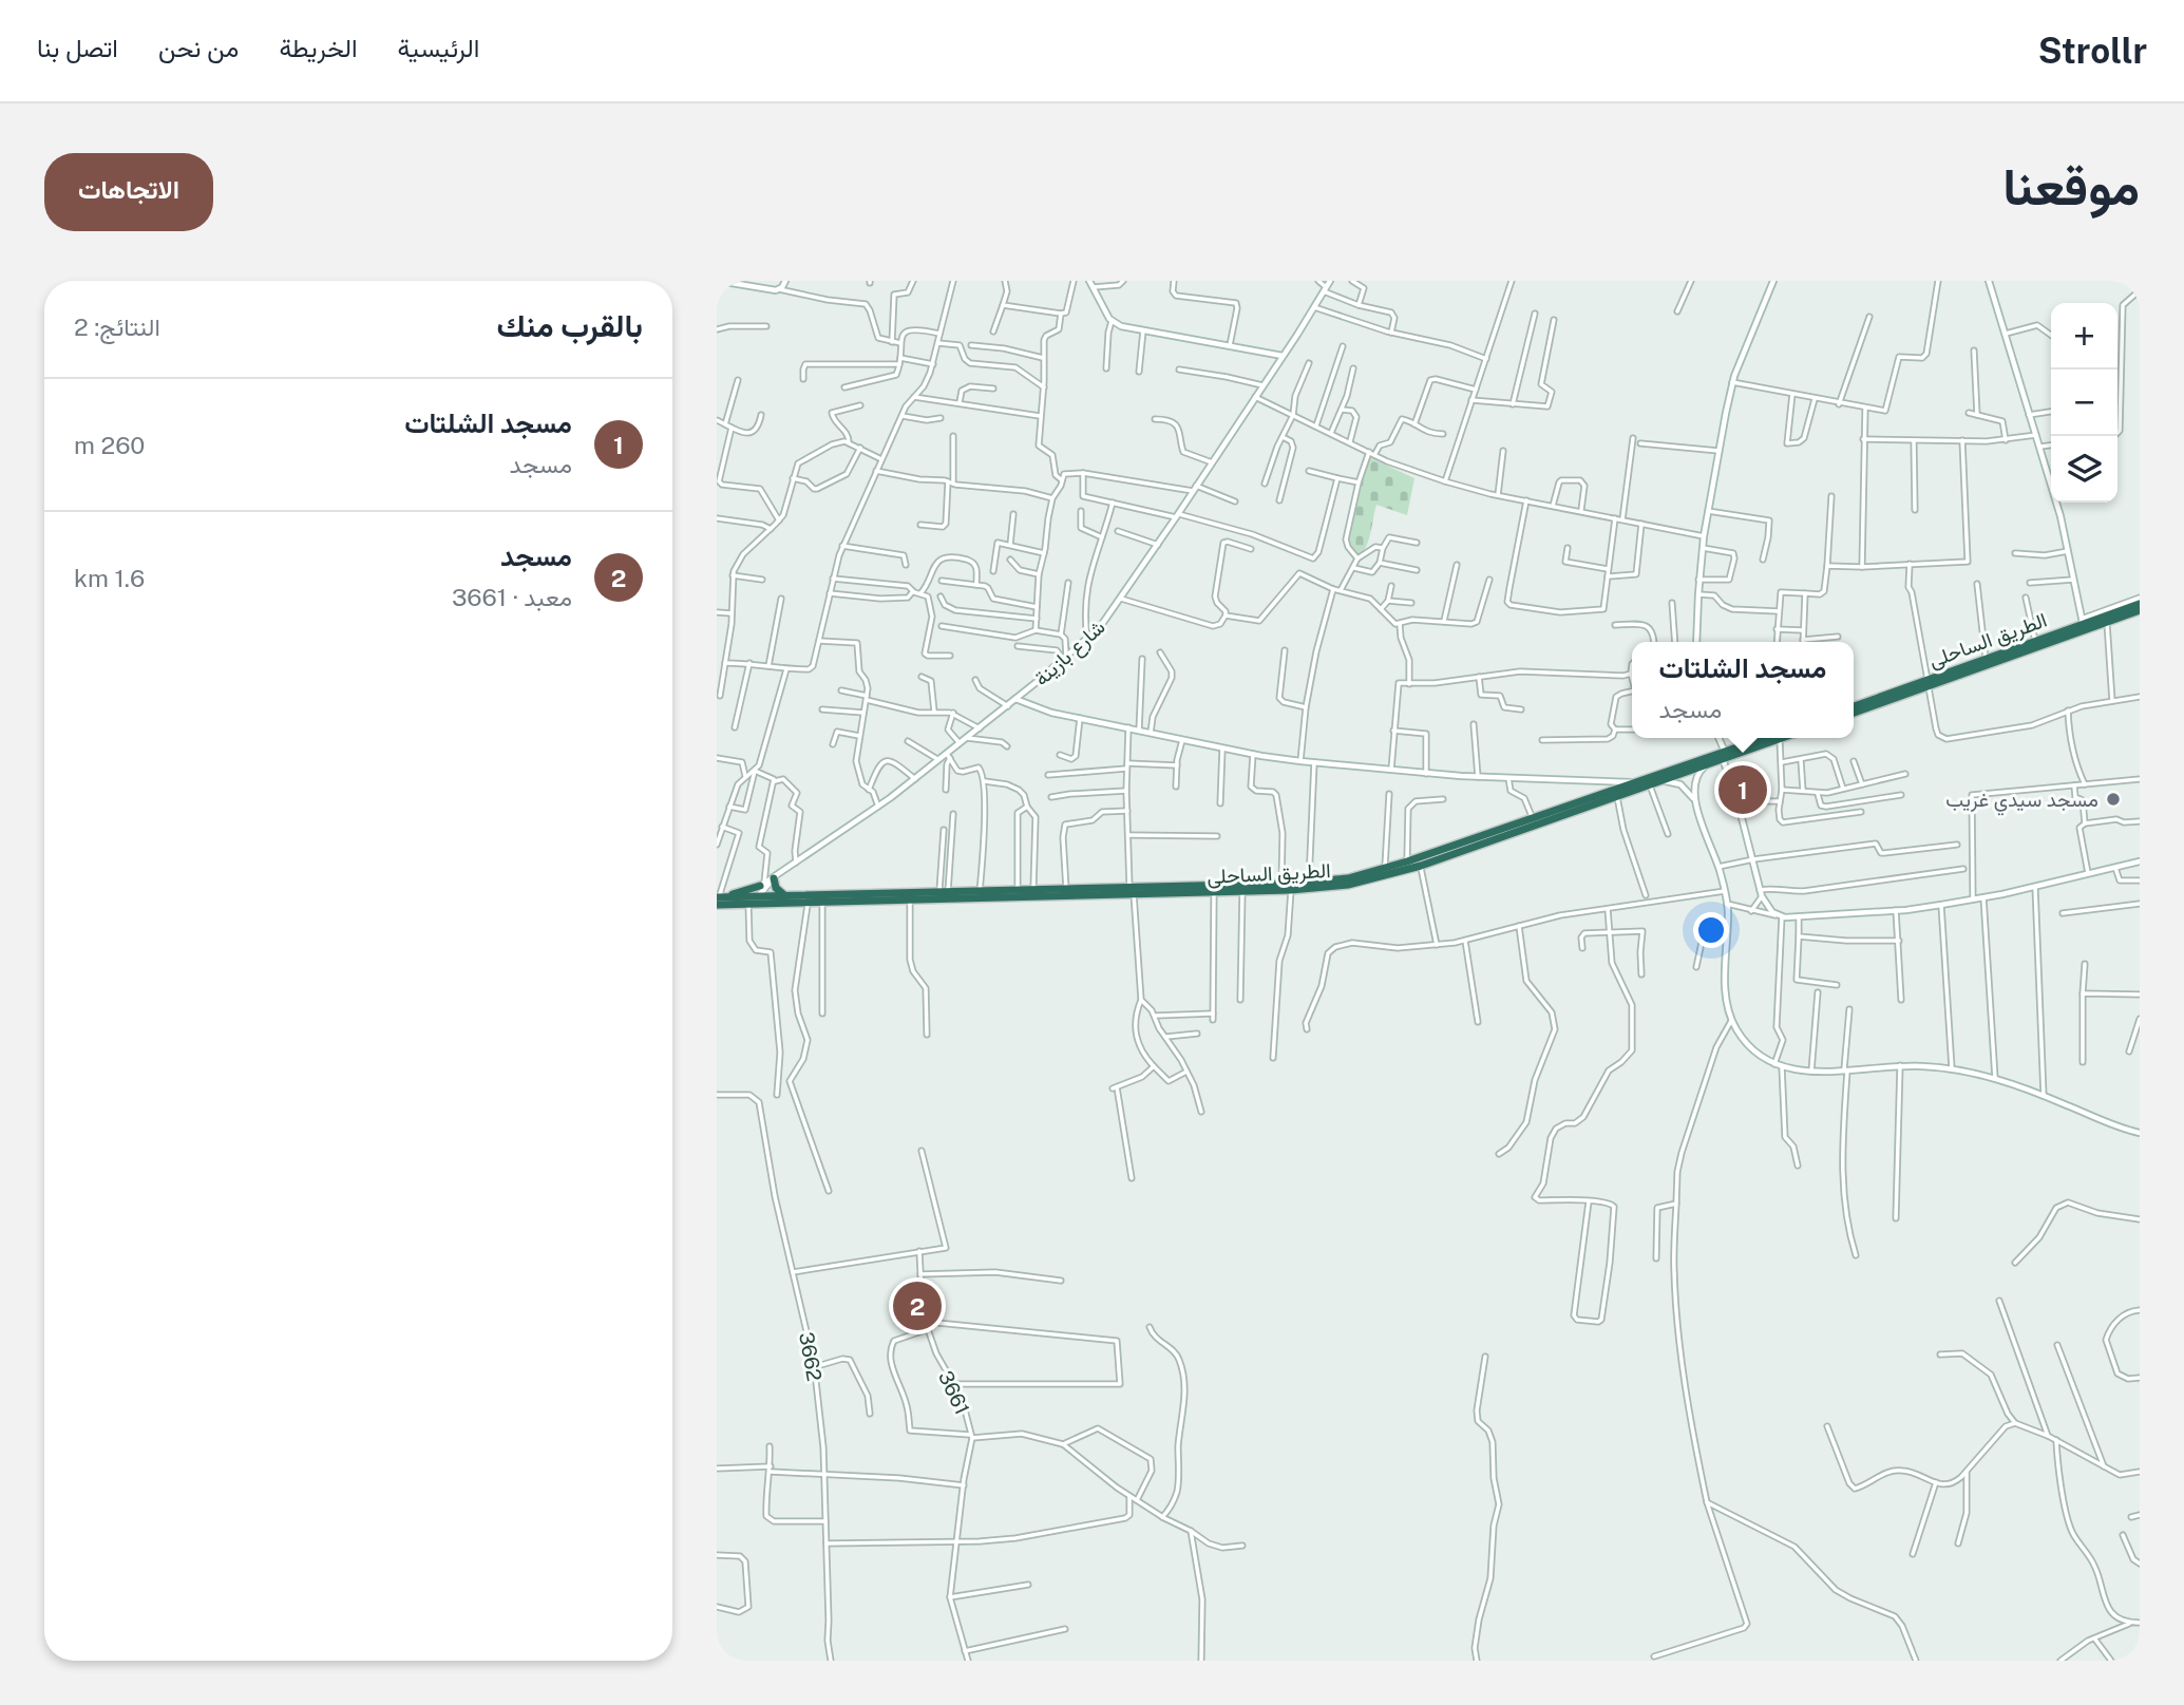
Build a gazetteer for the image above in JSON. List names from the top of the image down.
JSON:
{
  "streets": {
    "highway": ["الطريق الساحلى"],
    "street": ["شارع بازينة", "3662", "3661"]
  },
  "crossings": [
    ["الطريق الساحلى", "شارع بازينة"]
  ],
  "places": ["مسجد سيدي غريب"],
  "page": {
    "header": "Strollr",
    "nav": [
      "الرئيسية",
      "الخريطة",
      "من نحن",
      "اتصل بنا"
    ],
    "title": "موقعنا",
    "buttons": "الاتجاهات",
    "heading": ["بالقرب منك", "النتائج: 2"],
    "map_buttons": ["+", "−"],
    "list": [
      {
        "mark": "1",
        "name": "مسجد الشلتات",
        "note": "مسجد",
        "value": "260 m"
      },
      {
        "mark": "2",
        "name": "مسجد",
        "note": "معبد · 3661",
        "value": "1.6 km"
      }
    ],
    "popup": ["مسجد الشلتات", "مسجد"],
    "pins": ["1", "2"]
  }
}
